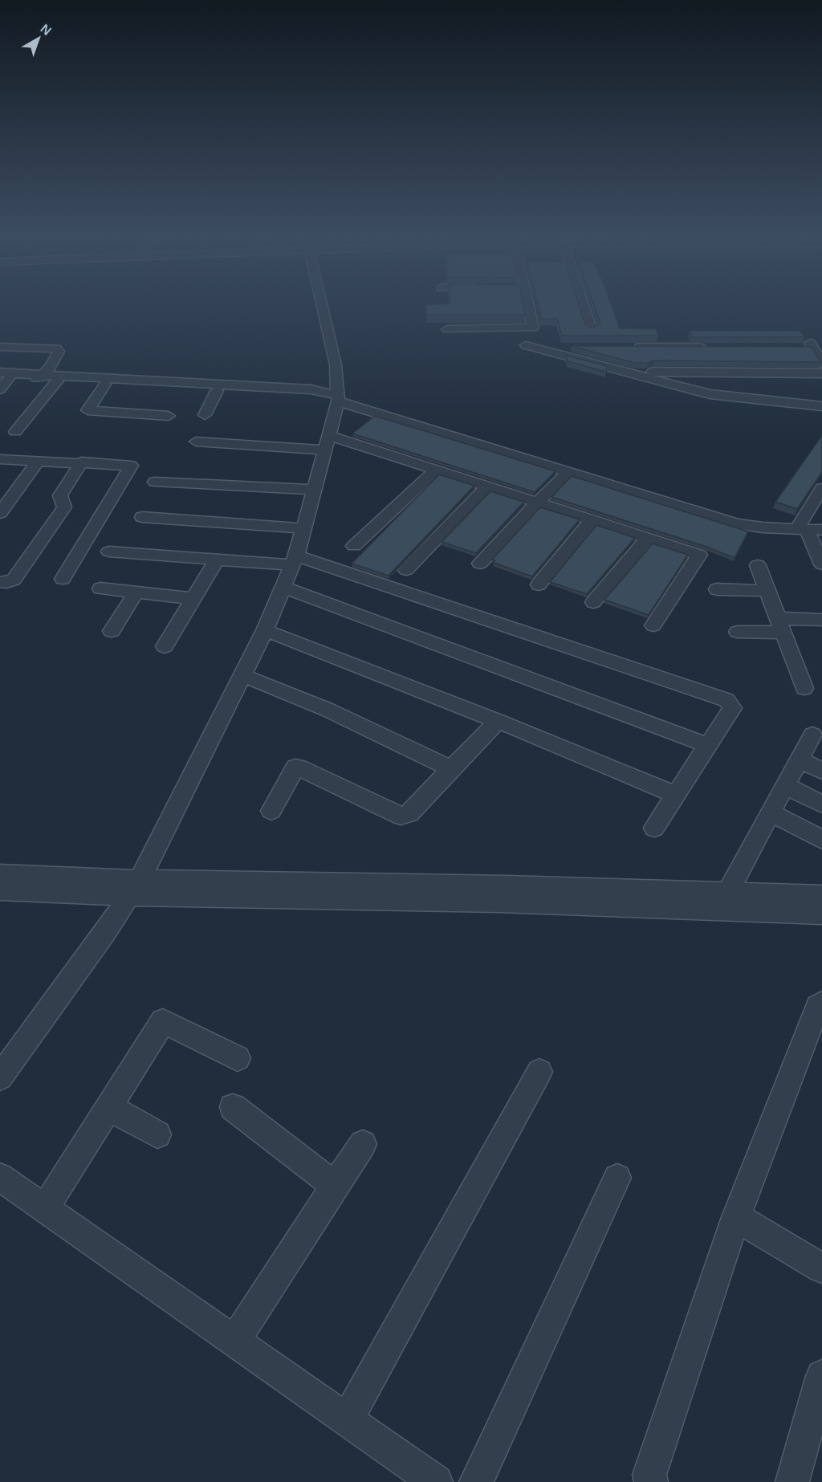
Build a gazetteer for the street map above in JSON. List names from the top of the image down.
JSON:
{
  "north": "top right"
}
